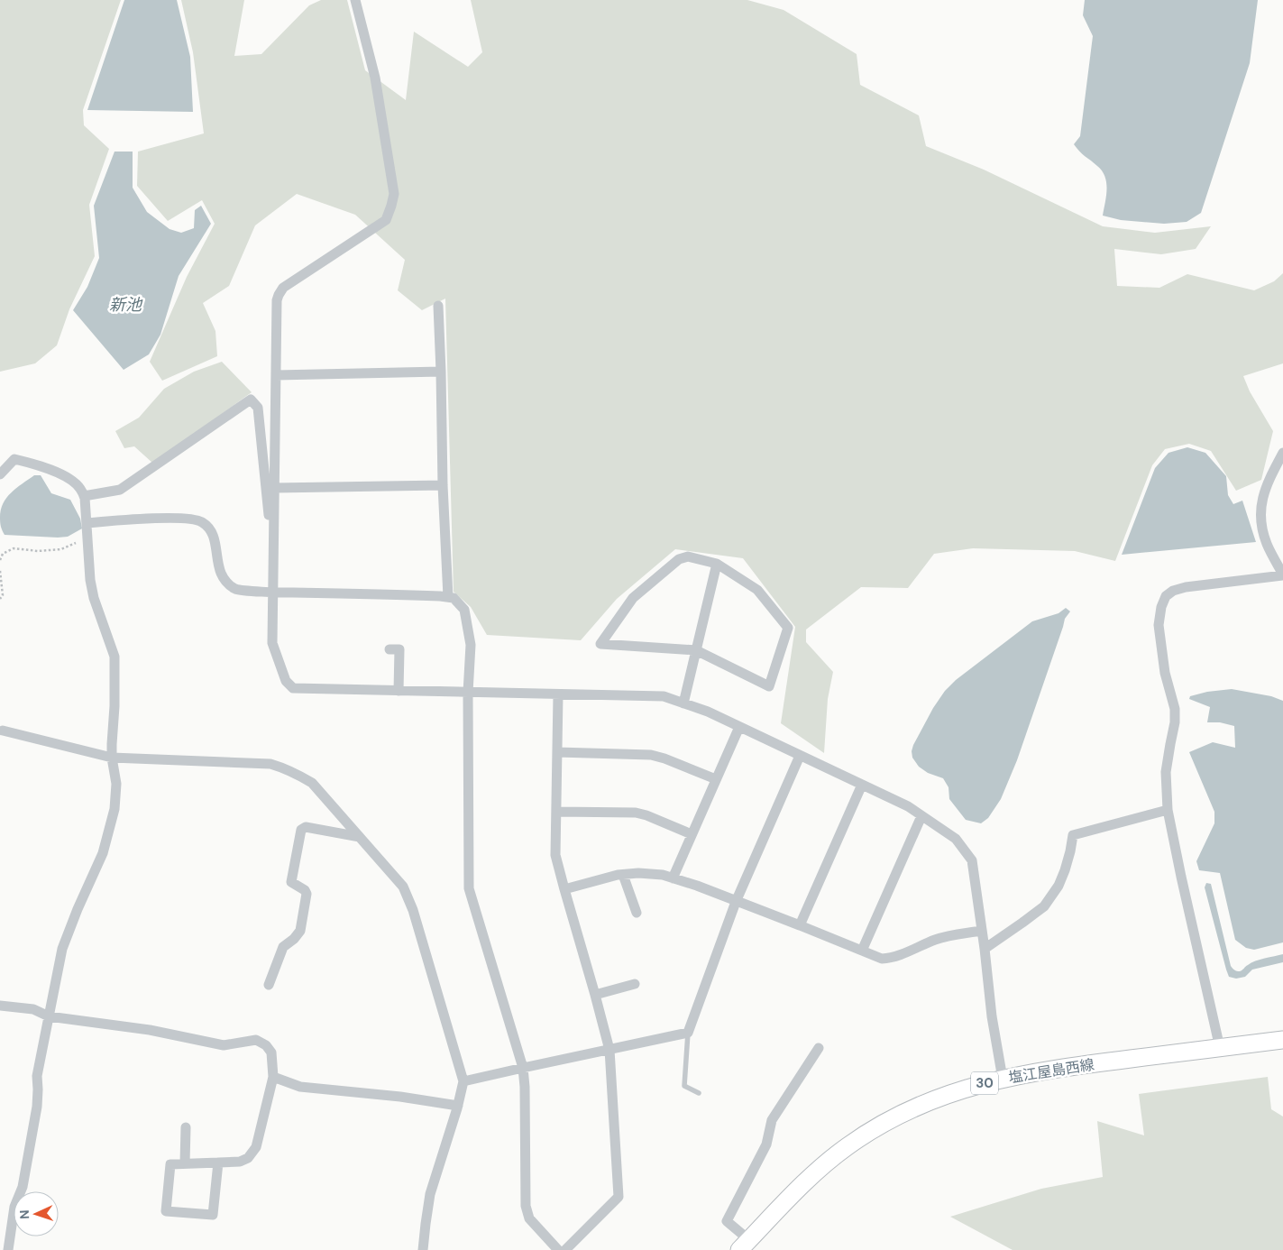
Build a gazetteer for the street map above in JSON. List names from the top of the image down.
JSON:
{
  "streets": {
    "main road": ["塩江屋島西線", "30"]
  },
  "water": ["新池"],
  "north": "left"
}
